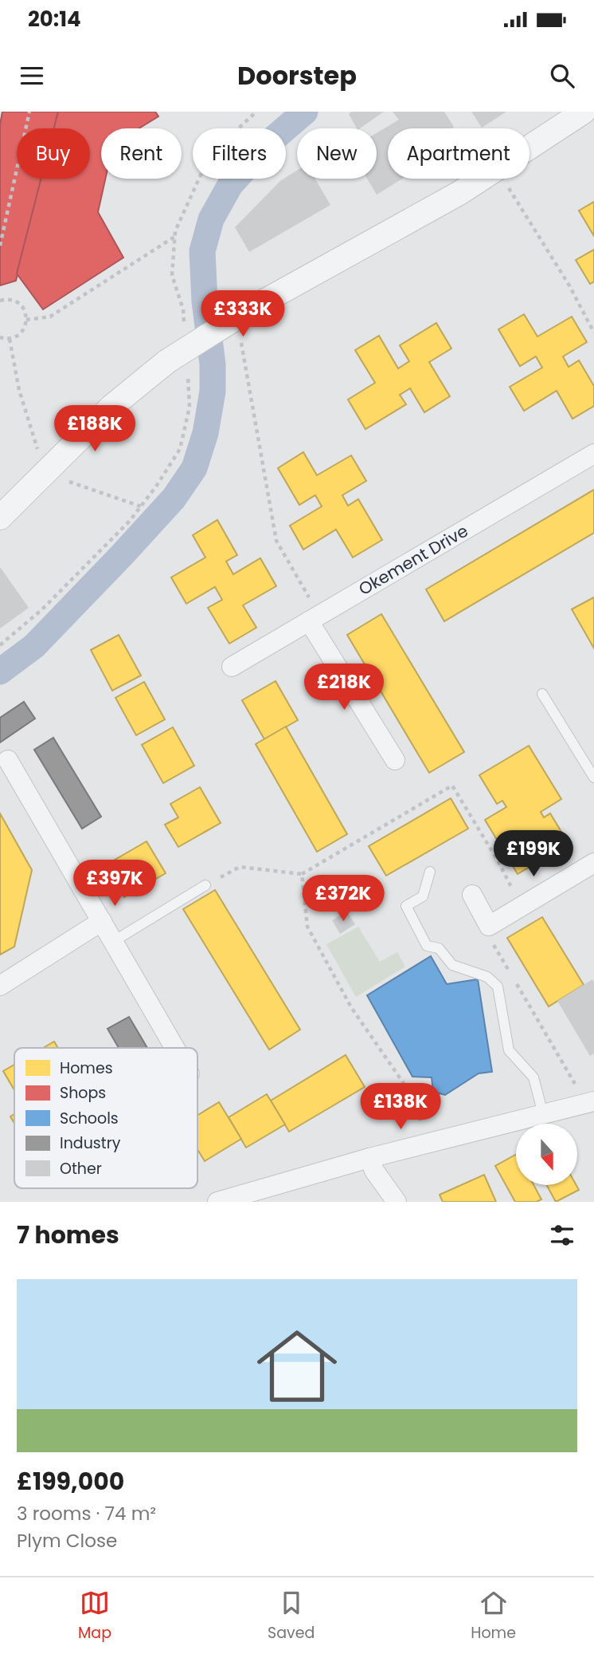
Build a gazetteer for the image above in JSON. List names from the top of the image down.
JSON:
{
  "streets": {
    "street": ["Okement Drive"]
  },
  "legend": [
    "Homes",
    "Shops",
    "Schools",
    "Industry",
    "Other"
  ],
  "north": "bottom",
  "page": {
    "status": "20:14",
    "header": "Doorstep",
    "chip": [
      "Buy",
      "Rent",
      "Filters",
      "New",
      "Apartment"
    ],
    "price": [
      "£333K",
      "£188K",
      "£218K",
      "£199K",
      "£397K",
      "£372K",
      "£138K"
    ],
    "heading": "7 homes",
    "list": [
      {
        "name": "£199,000",
        "note": "3 rooms · 74 m² · Plym Close"
      }
    ],
    "tabs": ["Map", "Saved", "Home"]
  }
}
